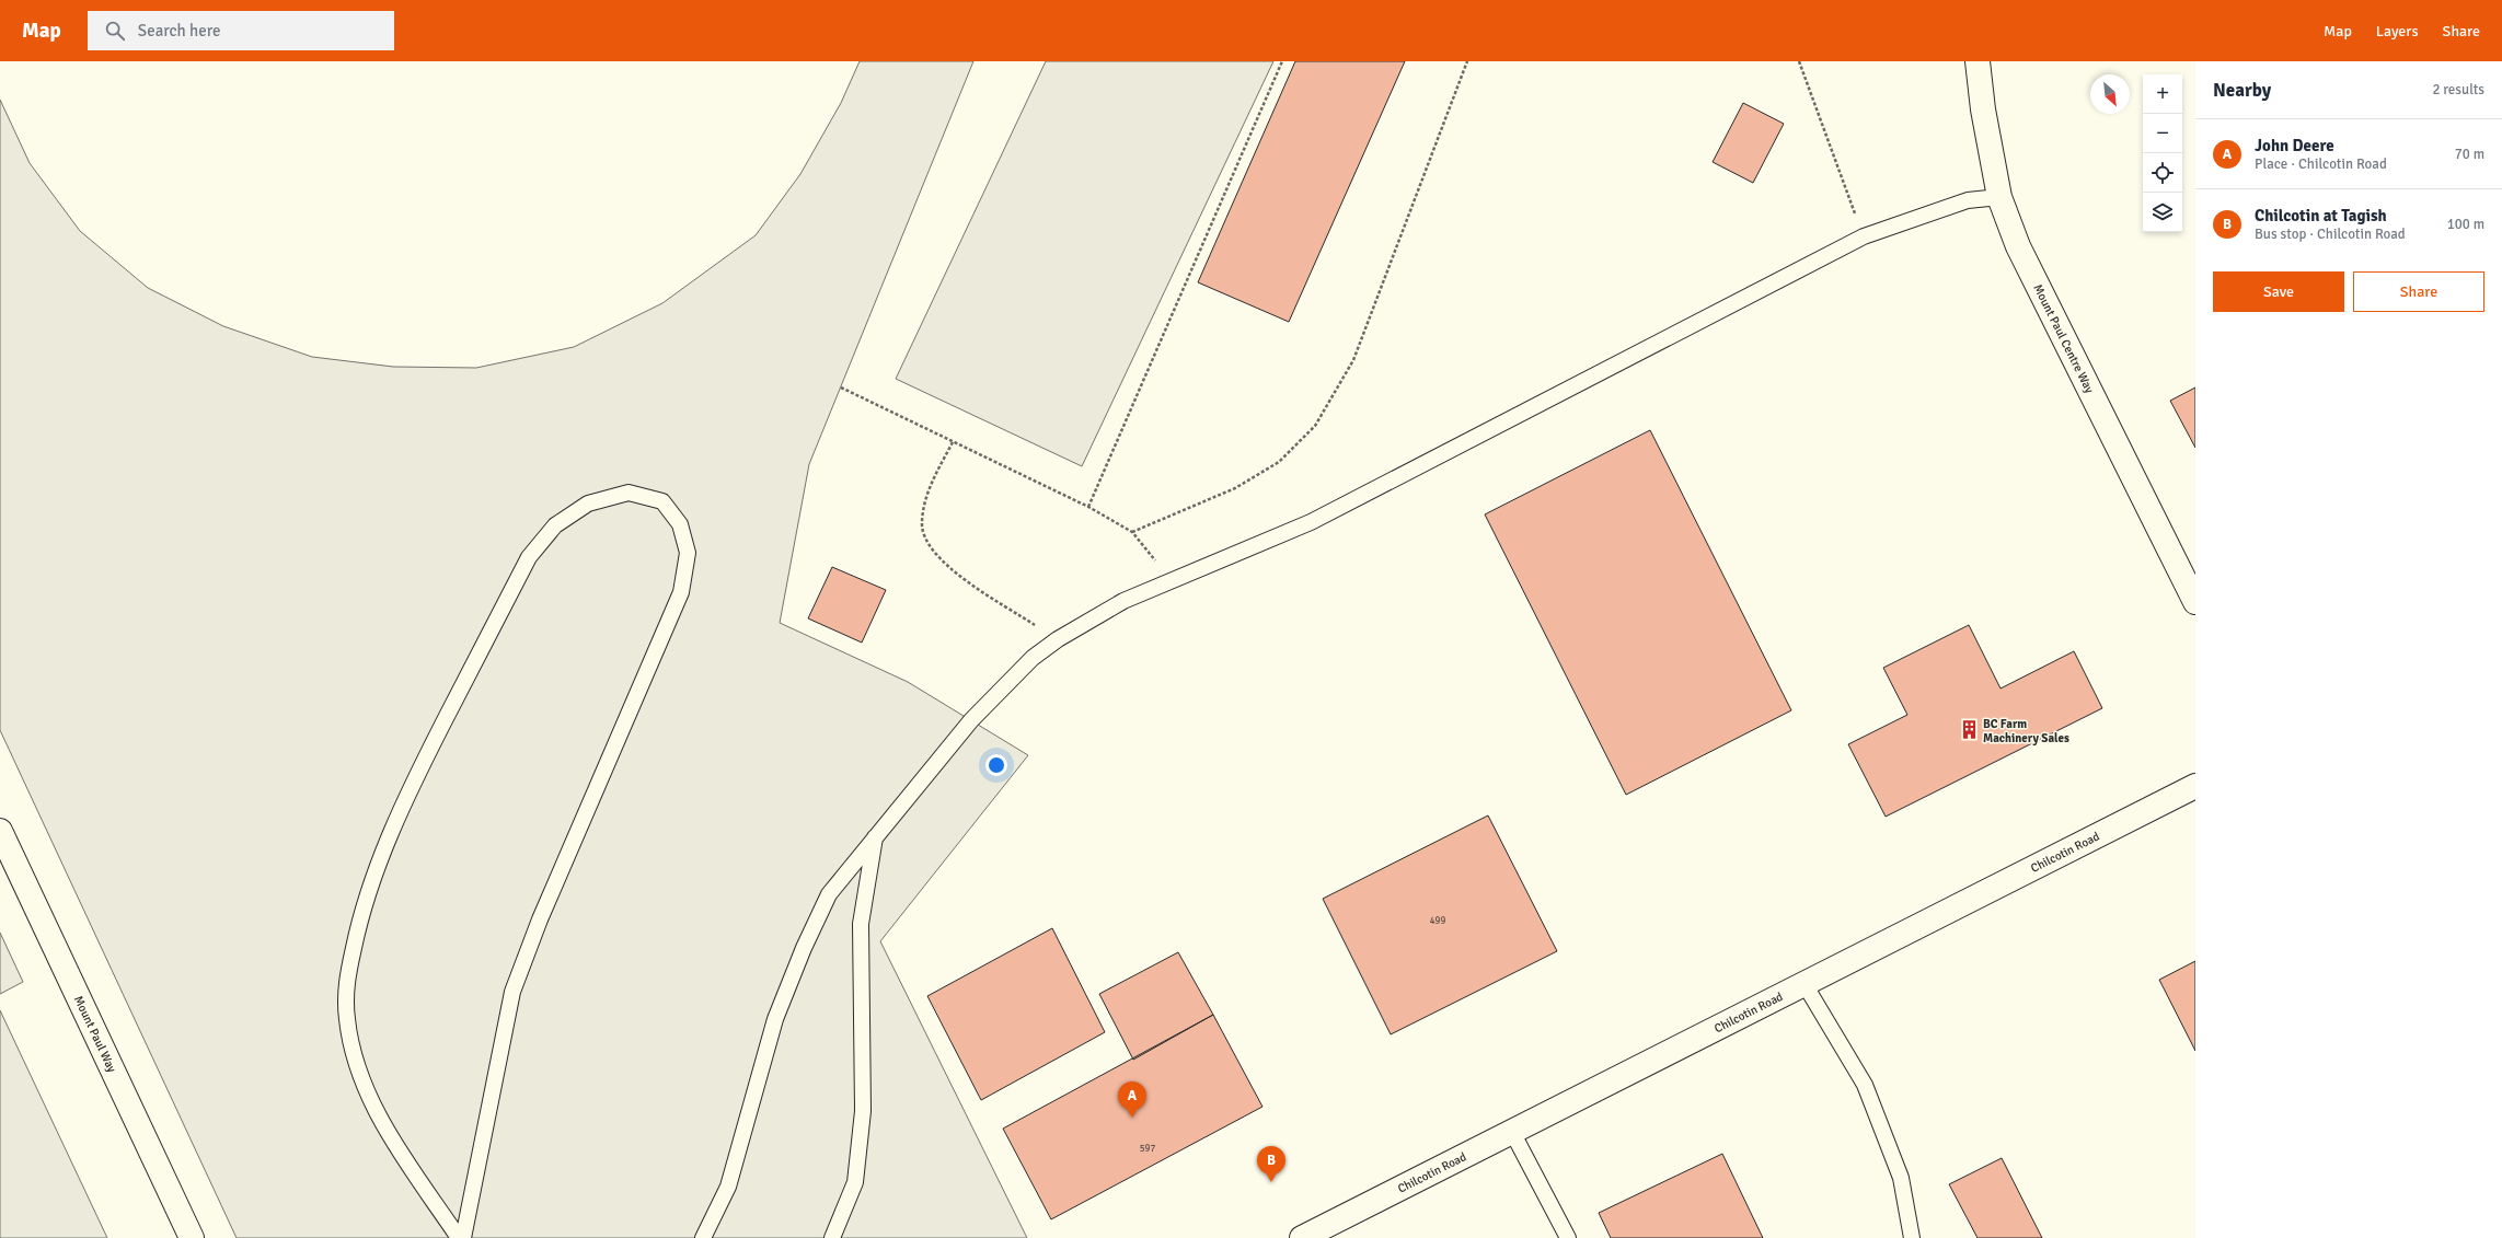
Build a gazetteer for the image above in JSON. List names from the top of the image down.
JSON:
{
  "streets": {
    "street": ["Mount Paul Centre Way", "Chilcotin Road", "Mount Paul Way"]
  },
  "places": {
    "building": ["BC Farm Machinery Sales"]
  },
  "house_numbers": ["499", "597"],
  "north": "bottom right",
  "page": {
    "header": "Map",
    "search": "Search here",
    "nav": ["Map", "Layers", "Share"],
    "heading": ["Nearby", "2 results"],
    "map_buttons": ["+", "−"],
    "list": [
      {
        "mark": "A",
        "name": "John Deere",
        "note": "Place · Chilcotin Road",
        "value": "70 m"
      },
      {
        "mark": "B",
        "name": "Chilcotin at Tagish",
        "note": "Bus stop · Chilcotin Road",
        "value": "100 m"
      }
    ],
    "buttons": ["Save", "Share"],
    "pins": ["A", "B"]
  }
}
